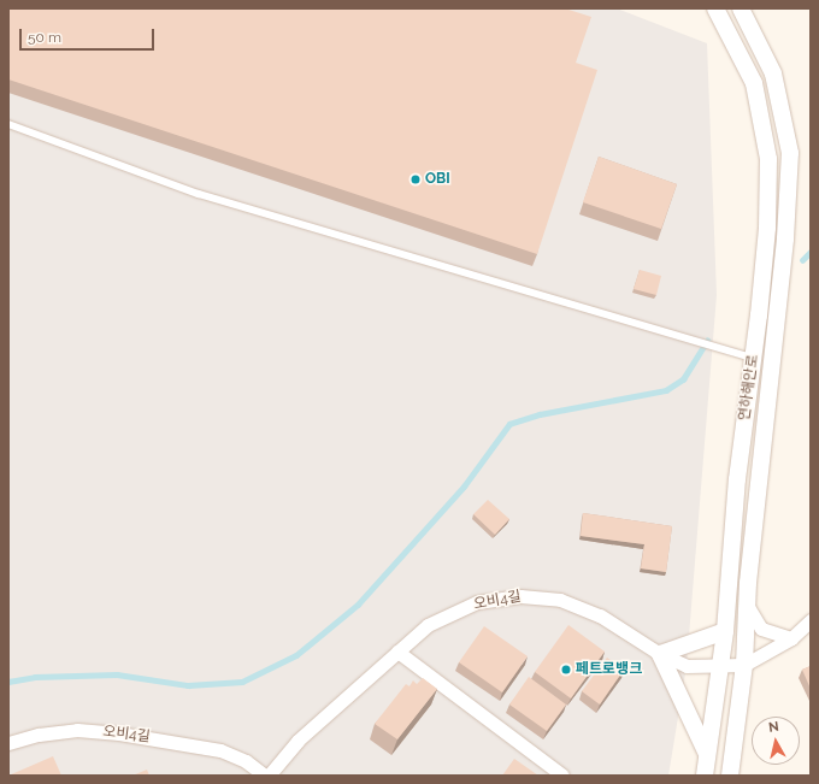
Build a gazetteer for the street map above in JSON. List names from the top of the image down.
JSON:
{
  "streets": {
    "street": ["연하해안로", "오비4길"]
  },
  "crossings": [
    ["연하해안로", "오비4길"]
  ],
  "places": ["OBI", "페트로뱅크"],
  "scale_bar": "50 m",
  "north": "top"
}
